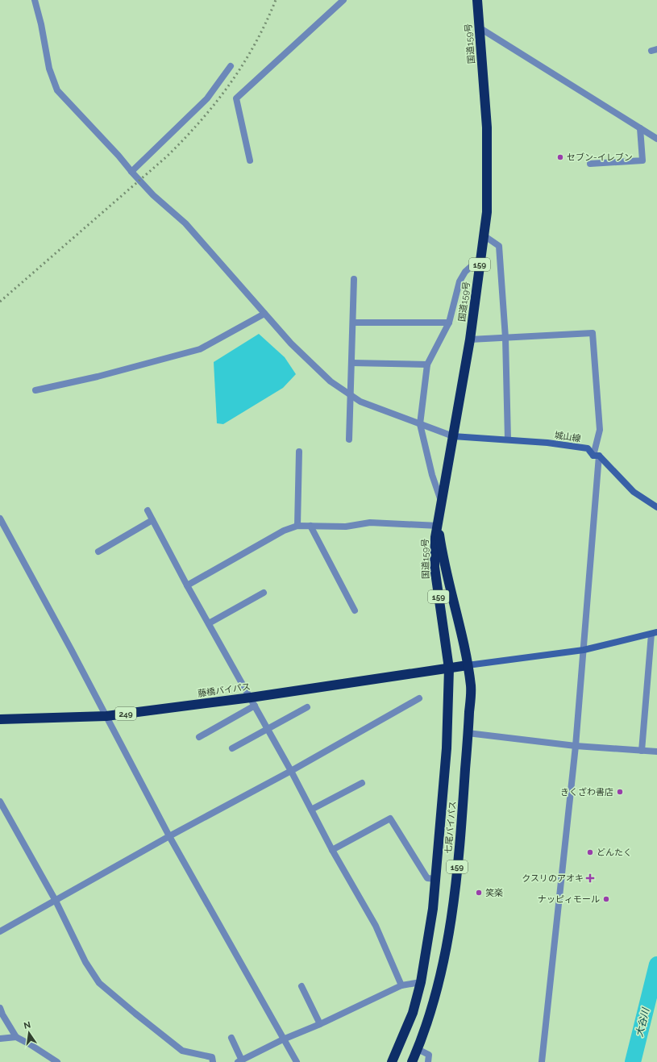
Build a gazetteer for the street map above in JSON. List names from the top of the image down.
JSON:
{
  "streets": {
    "highway": [
      "国道159号",
      "159",
      "藤橋バイパス",
      "249",
      "七尾バイパス"
    ],
    "main road": ["城山線"]
  },
  "crossings": [
    ["国道159号", "城山線"],
    ["国道159号", "藤橋バイパス"],
    ["国道159号", "249"],
    ["国道159号", "七尾バイパス"],
    ["藤橋バイパス", "249"],
    ["藤橋バイパス", "七尾バイパス"],
    ["249", "七尾バイパス"]
  ],
  "water": ["大谷川"],
  "places": {
    "other": [
      "セブン-イレブン",
      "きくざわ書店",
      "どんたく",
      "笑楽",
      "ナッピィモール"
    ],
    "health": ["クスリのアオキ"]
  },
  "north": "top"
}
